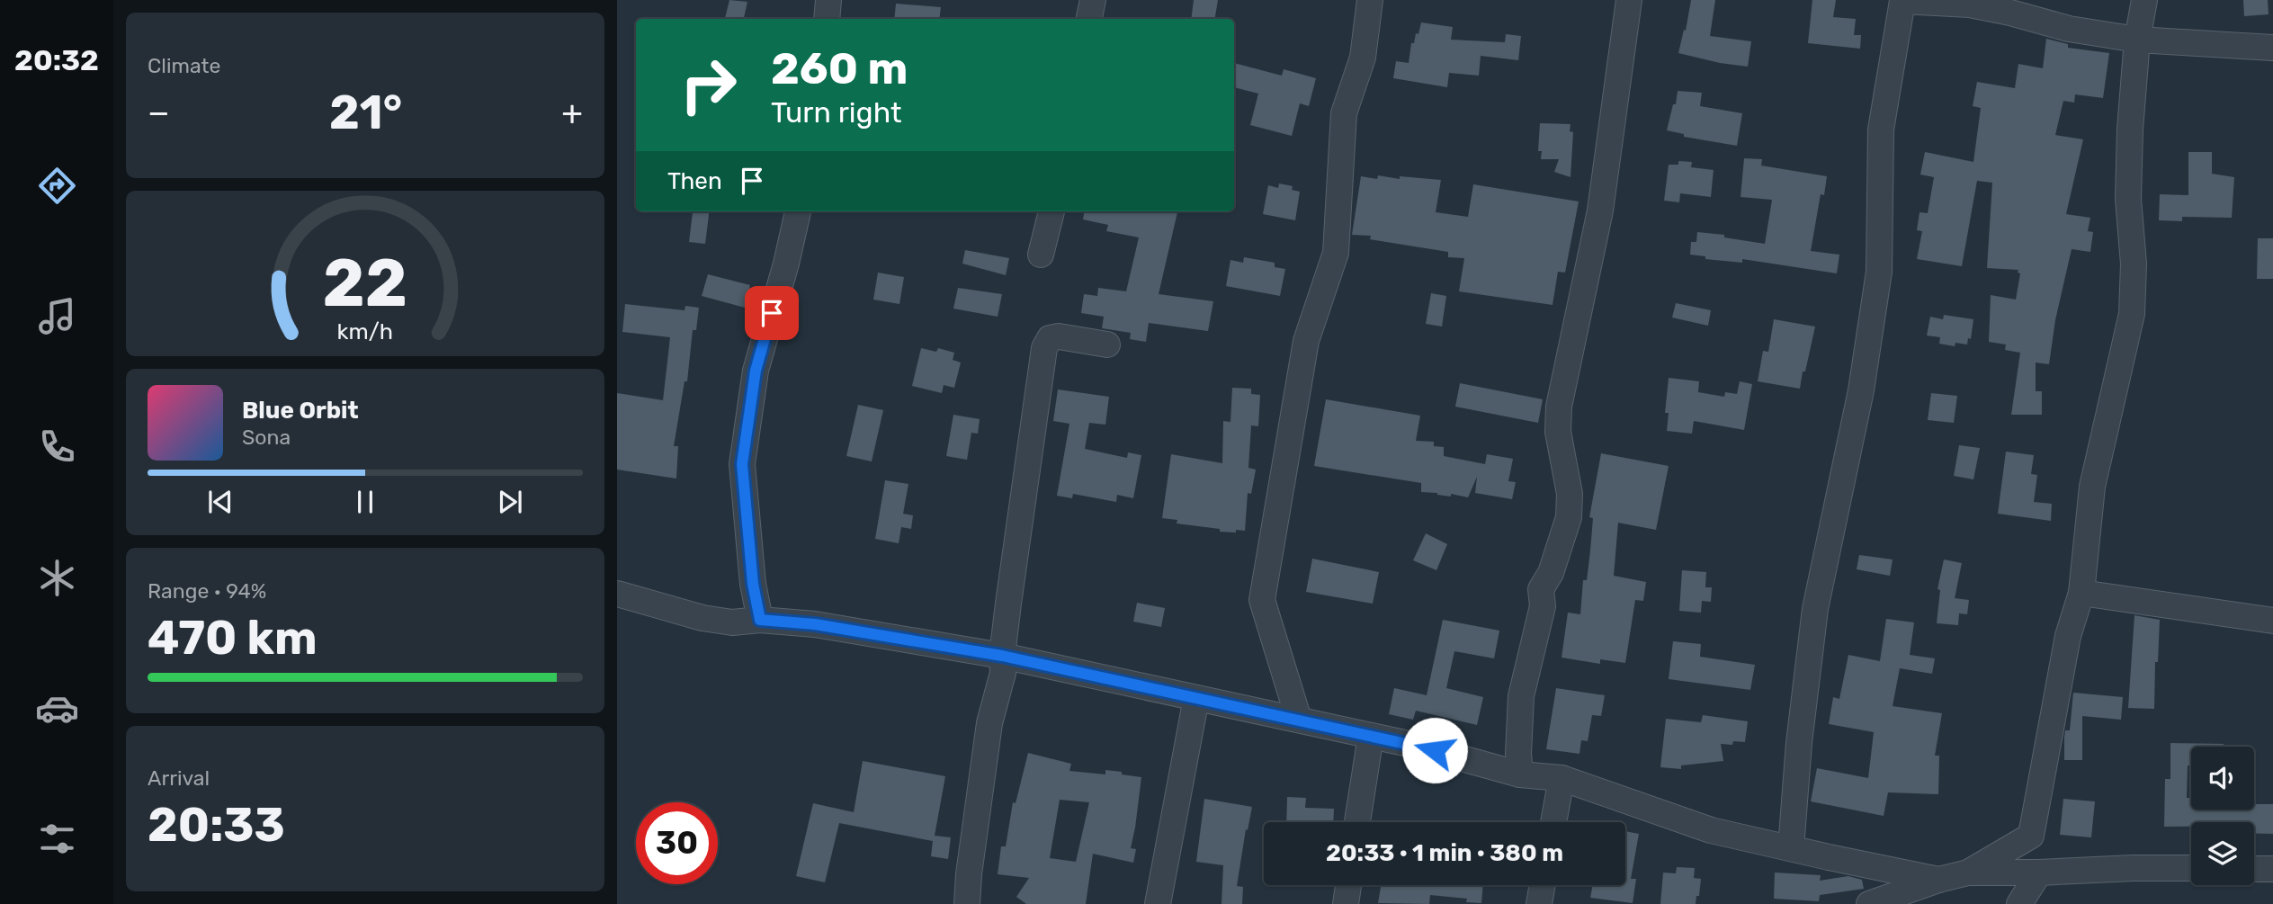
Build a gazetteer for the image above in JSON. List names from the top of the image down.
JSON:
{
  "page": {
    "tabs": "20:32",
    "tile": [
      "Climate",
      ["Range · 94%", "470 km"],
      ["Arrival", "20:33"]
    ],
    "turn": ["260 m", "Turn right"],
    "heat": ["−", "21°", "+"],
    "then": "Then",
    "song": ["Blue Orbit", "Sona"],
    "limit": "30",
    "trip": "20:33 · 1 min · 380 m",
    "gauge": ["22", "km/h"]
  }
}
